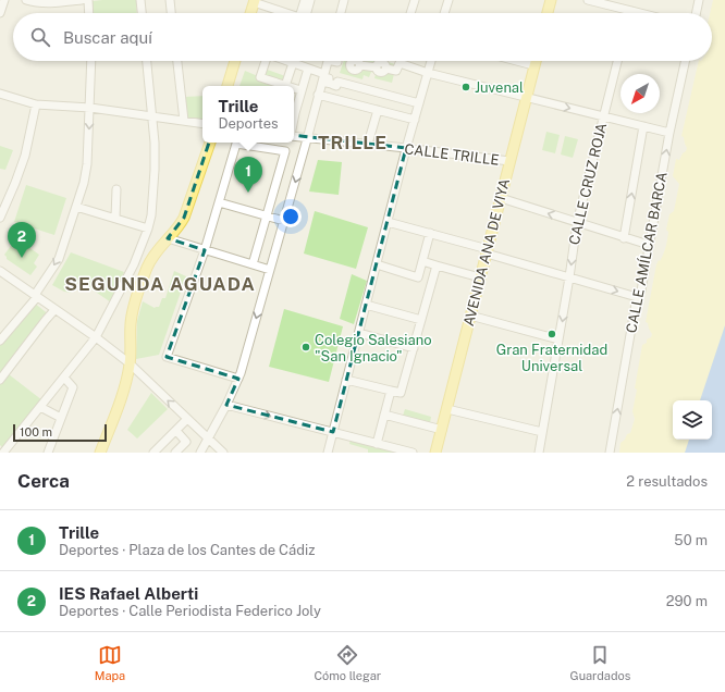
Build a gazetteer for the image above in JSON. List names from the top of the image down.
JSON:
{
  "streets": {
    "main road": ["AVENIDA ANA DE VIYA"],
    "street": ["CALLE TRILLE", "CALLE CRUZ ROJA", "CALLE AMÍLCAR BARCA"]
  },
  "crossings": [
    ["CALLE TRILLE", "AVENIDA ANA DE VIYA"]
  ],
  "districts": ["TRILLE", "SEGUNDA AGUADA"],
  "places": ["Juvenal", "Gran Fraternidad Universal", "Colegio Salesiano \"San Ignacio\""],
  "scale_bar": "100 m",
  "north": "bottom left",
  "page": {
    "search": "Buscar aquí",
    "popup": ["Trille", "Deportes"],
    "pins": ["1", "2"],
    "scale": "100 m",
    "heading": ["Cerca", "2 resultados"],
    "list": [
      {
        "mark": "1",
        "name": "Trille",
        "note": "Deportes · Plaza de los Cantes de Cádiz",
        "value": "50 m"
      },
      {
        "mark": "2",
        "name": "IES Rafael Alberti",
        "note": "Deportes · Calle Periodista Federico Joly",
        "value": "290 m"
      }
    ],
    "nav": ["Mapa", "Cómo llegar", "Guardados"]
  }
}
